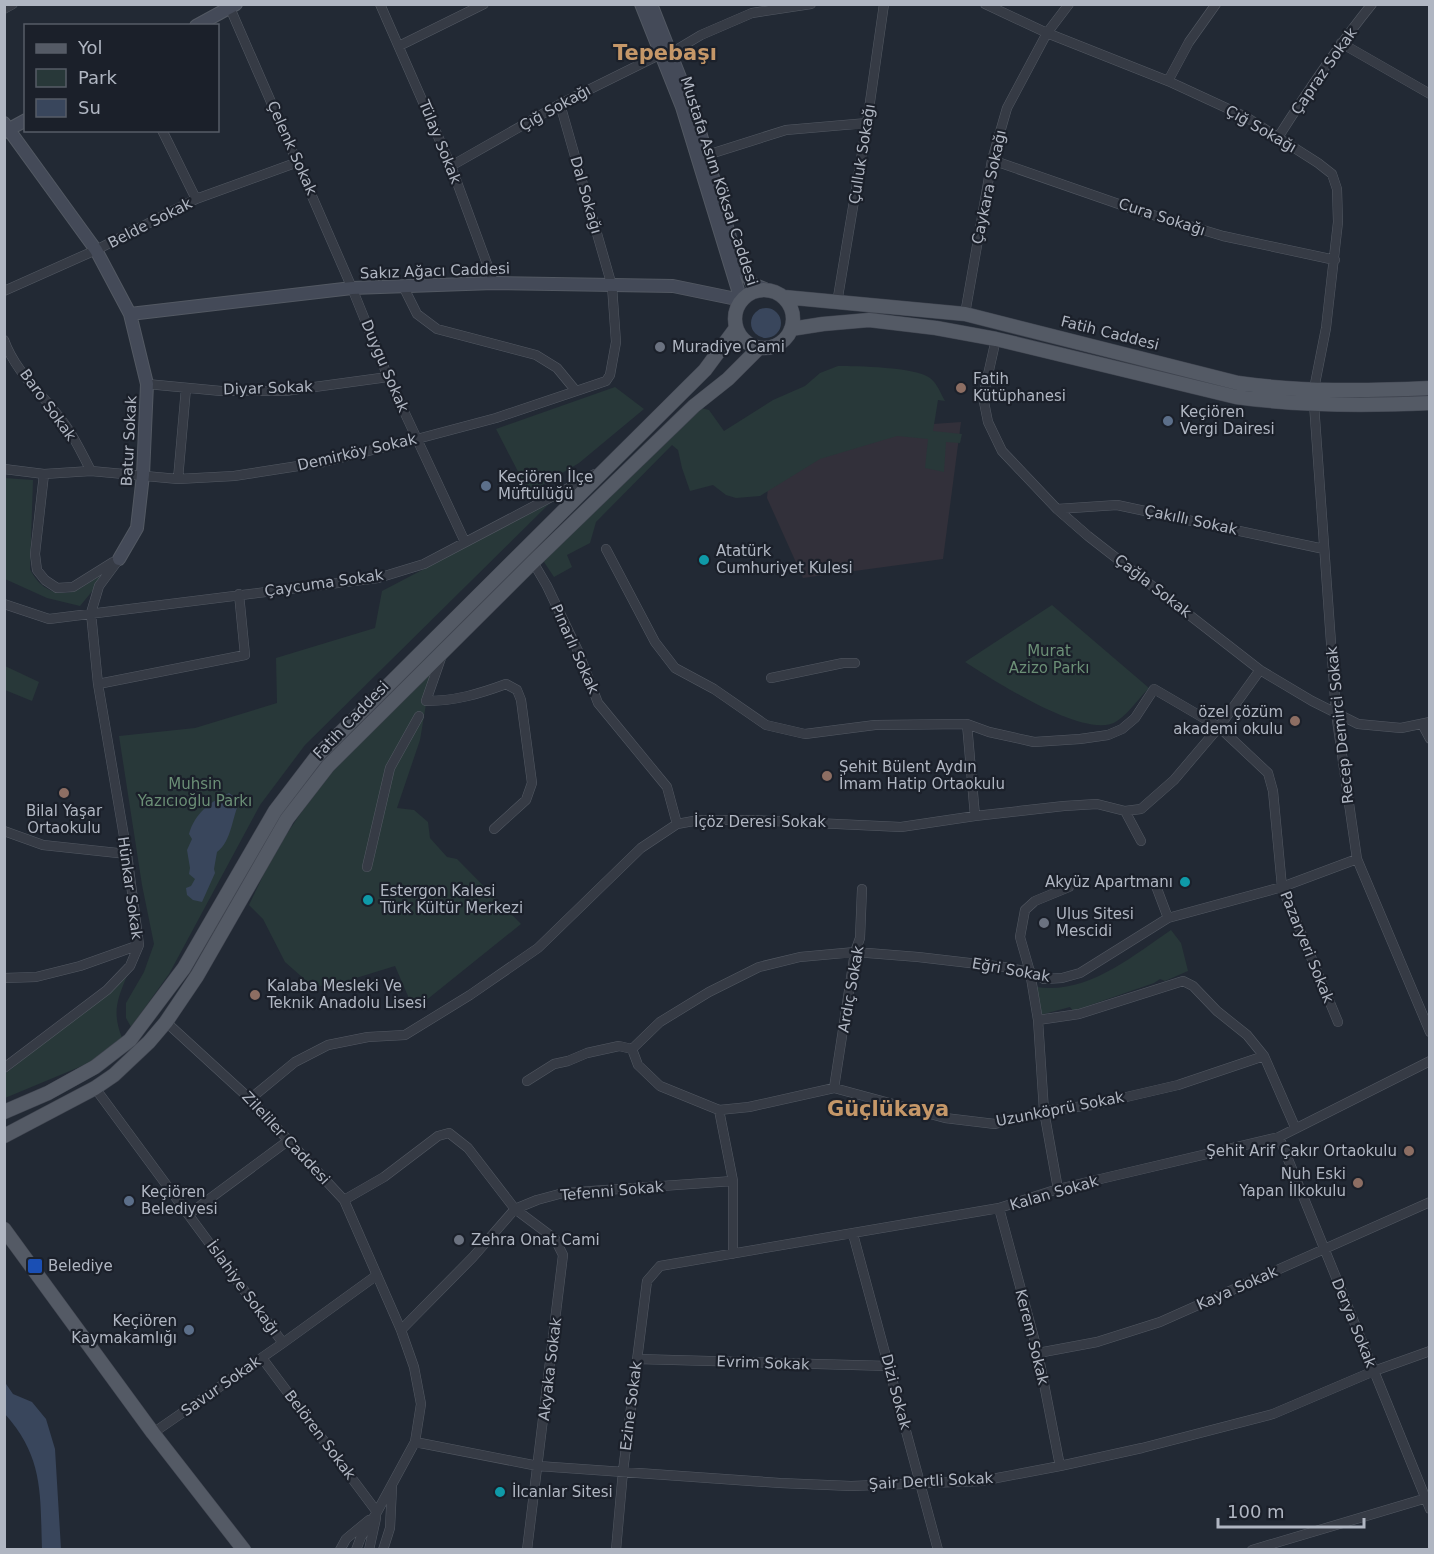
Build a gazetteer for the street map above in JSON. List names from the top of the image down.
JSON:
{
  "streets": {
    "main road": ["Fatih Caddesi"],
    "street": [
      "Çapraz Sokak",
      "Çığ Sokağı",
      "Tülay Sokak",
      "Çelenk Sokak",
      "Çulluk Sokağı",
      "Mustafa Asım Köksal Caddesi",
      "Çaykara Sokağı",
      "Dal Sokağı",
      "Cura Sokağı",
      "Belde Sokak",
      "Sakız Ağacı Caddesi",
      "Duygu Sokak",
      "Diyar Sokak",
      "Baro Sokak",
      "Batur Sokak",
      "Demirköy Sokak",
      "Çakıllı Sokak",
      "Çaycuma Sokak",
      "Çağla Sokak",
      "Pınarlı Sokak",
      "Recep Demirci Sokak",
      "İçöz Deresi Sokak",
      "Hünkar Sokak",
      "Pazaryeri Sokak",
      "Eğri Sokak",
      "Ardıç Sokak",
      "Uzunköprü Sokak",
      "Zileliler Caddesi",
      "Tefenni Sokak",
      "Kalan Sokak",
      "İslahiye Sokağı",
      "Kaya Sokak",
      "Derya Sokak",
      "Kerem Sokak",
      "Evrim Sokak",
      "Akyaka Sokak",
      "Savur Sokak",
      "Dizi Sokak",
      "Ezine Sokak",
      "Belören Sokak",
      "Şair Dertli Sokak"
    ]
  },
  "crossings": [
    ["Çapraz Sokak", "Çığ Sokağı"],
    ["Çığ Sokağı", "Tülay Sokak"],
    ["Çığ Sokağı", "Mustafa Asım Köksal Caddesi"],
    ["Çığ Sokağı", "Çaykara Sokağı"],
    ["Çığ Sokağı", "Dal Sokağı"],
    ["Çığ Sokağı", "Cura Sokağı"],
    ["Çığ Sokağı", "Fatih Caddesi"],
    ["Tülay Sokak", "Sakız Ağacı Caddesi"],
    ["Çelenk Sokak", "Belde Sokak"],
    ["Çelenk Sokak", "Sakız Ağacı Caddesi"],
    ["Çelenk Sokak", "Duygu Sokak"],
    ["Çulluk Sokağı", "Fatih Caddesi"],
    ["Mustafa Asım Köksal Caddesi", "Sakız Ağacı Caddesi"],
    ["Mustafa Asım Köksal Caddesi", "Fatih Caddesi"],
    ["Çaykara Sokağı", "Cura Sokağı"],
    ["Çaykara Sokağı", "Fatih Caddesi"],
    ["Dal Sokağı", "Sakız Ağacı Caddesi"],
    ["Dal Sokağı", "Demirköy Sokak"],
    ["Belde Sokak", "Batur Sokak"],
    ["Sakız Ağacı Caddesi", "Fatih Caddesi"],
    ["Sakız Ağacı Caddesi", "Duygu Sokak"],
    ["Sakız Ağacı Caddesi", "Batur Sokak"],
    ["Sakız Ağacı Caddesi", "Demirköy Sokak"],
    ["Fatih Caddesi", "Çaycuma Sokak"],
    ["Fatih Caddesi", "Pınarlı Sokak"],
    ["Fatih Caddesi", "Zileliler Caddesi"],
    ["Fatih Caddesi", "İslahiye Sokağı"],
    ["Duygu Sokak", "Diyar Sokak"],
    ["Duygu Sokak", "Demirköy Sokak"],
    ["Duygu Sokak", "Çaycuma Sokak"],
    ["Diyar Sokak", "Batur Sokak"],
    ["Baro Sokak", "Demirköy Sokak"],
    ["Batur Sokak", "Demirköy Sokak"],
    ["Batur Sokak", "Hünkar Sokak"],
    ["Çakıllı Sokak", "Çağla Sokak"],
    ["Çakıllı Sokak", "Recep Demirci Sokak"],
    ["Çaycuma Sokak", "Hünkar Sokak"],
    ["Çağla Sokak", "Recep Demirci Sokak"],
    ["Pınarlı Sokak", "İçöz Deresi Sokak"],
    ["Recep Demirci Sokak", "Eğri Sokak"],
    ["İçöz Deresi Sokak", "Zileliler Caddesi"],
    ["Pazaryeri Sokak", "Eğri Sokak"],
    ["Eğri Sokak", "Ardıç Sokak"],
    ["Eğri Sokak", "Uzunköprü Sokak"],
    ["Ardıç Sokak", "Uzunköprü Sokak"],
    ["Zileliler Caddesi", "Tefenni Sokak"],
    ["Zileliler Caddesi", "Akyaka Sokak"],
    ["Zileliler Caddesi", "Savur Sokak"],
    ["Zileliler Caddesi", "Belören Sokak"],
    ["Zileliler Caddesi", "Şair Dertli Sokak"],
    ["Tefenni Sokak", "Akyaka Sokak"],
    ["Kalan Sokak", "Derya Sokak"],
    ["Kalan Sokak", "Kerem Sokak"],
    ["Kalan Sokak", "Dizi Sokak"],
    ["Kalan Sokak", "Ezine Sokak"],
    ["İslahiye Sokağı", "Savur Sokak"],
    ["Kaya Sokak", "Derya Sokak"],
    ["Kaya Sokak", "Kerem Sokak"],
    ["Derya Sokak", "Şair Dertli Sokak"],
    ["Kerem Sokak", "Şair Dertli Sokak"],
    ["Evrim Sokak", "Dizi Sokak"],
    ["Evrim Sokak", "Ezine Sokak"],
    ["Akyaka Sokak", "Şair Dertli Sokak"],
    ["Savur Sokak", "Belören Sokak"],
    ["Dizi Sokak", "Şair Dertli Sokak"],
    ["Ezine Sokak", "Şair Dertli Sokak"]
  ],
  "districts": ["Tepebaşı", "Güçlükaya"],
  "parks": ["Murat Azizo Parkı", "Muhsin Yazıcıoğlu Parkı"],
  "places": {
    "other": [
      "Muradiye Cami",
      "Fatih Kütüphanesi",
      "Keçiören Vergi Dairesi",
      "Keçiören İlçe Müftülüğü",
      "Atatürk Cumhuriyet Kulesi",
      "özel çözüm akademi okulu",
      "Şehit Bülent Aydın İmam Hatip Ortaokulu",
      "Bilal Yaşar Ortaokulu",
      "Akyüz Apartmanı",
      "Estergon Kalesi Türk Kültür Merkezi",
      "Ulus Sitesi Mescidi",
      "Kalaba Mesleki Ve Teknik Anadolu Lisesi",
      "Şehit Arif Çakır Ortaokulu",
      "Nuh Eski Yapan İlkokulu",
      "Keçiören Belediyesi",
      "Zehra Onat Cami",
      "Keçiören Kaymakamlığı",
      "İlcanlar Sitesi"
    ],
    "transit": ["Belediye"]
  },
  "legend": ["Yol", "Park", "Su"],
  "scale_bar": "100 m"
}
